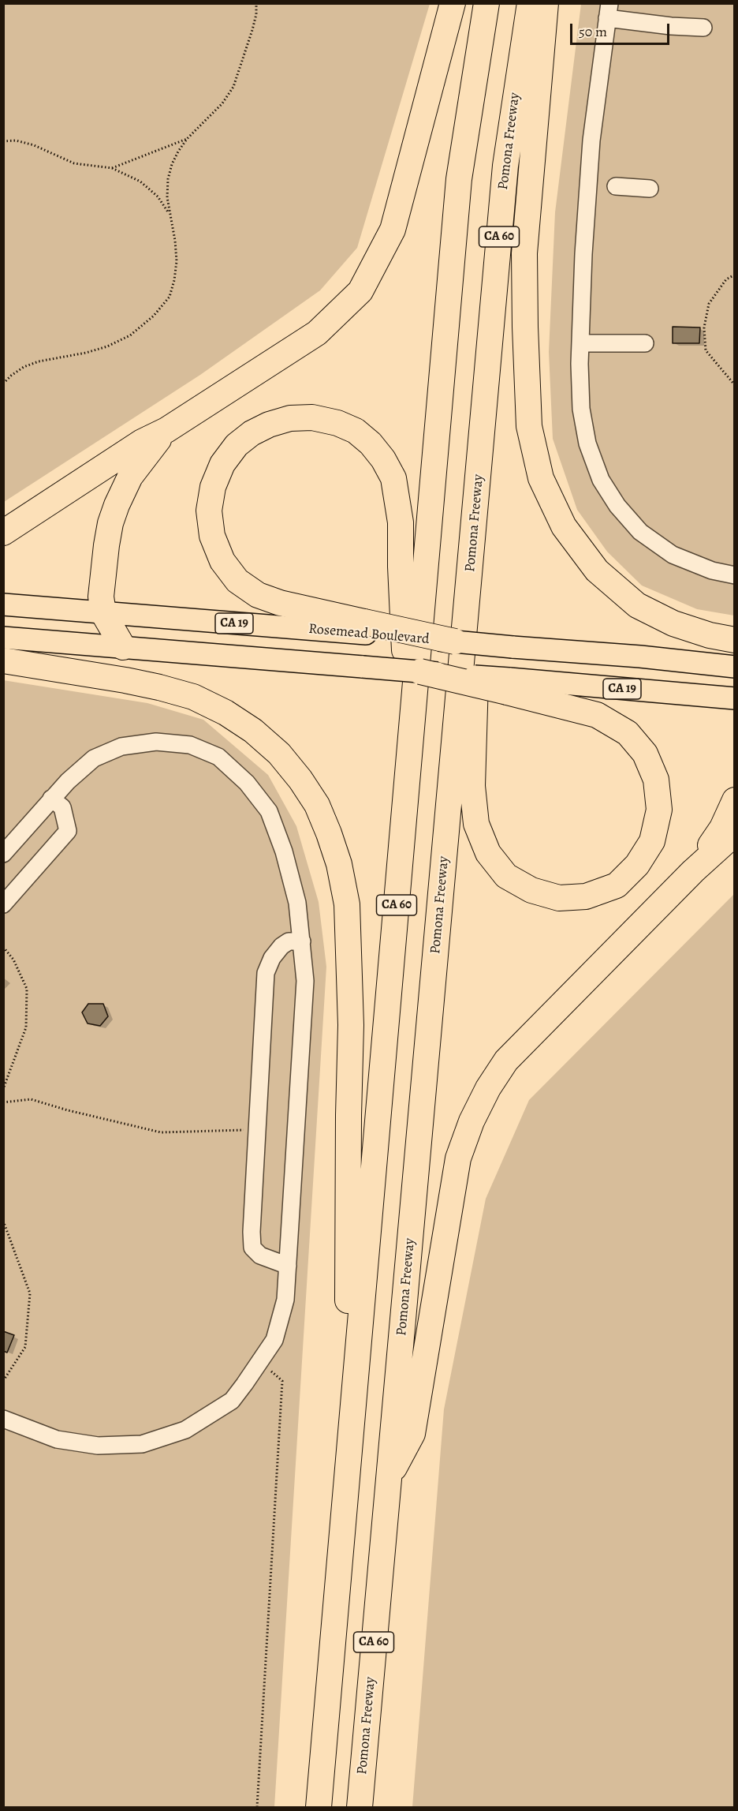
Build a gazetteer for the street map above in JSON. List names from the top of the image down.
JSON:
{
  "streets": {
    "highway": ["Pomona Freeway", "CA 60"],
    "main road": ["CA 19", "Rosemead Boulevard"]
  },
  "scale_bar": "50 m"
}
